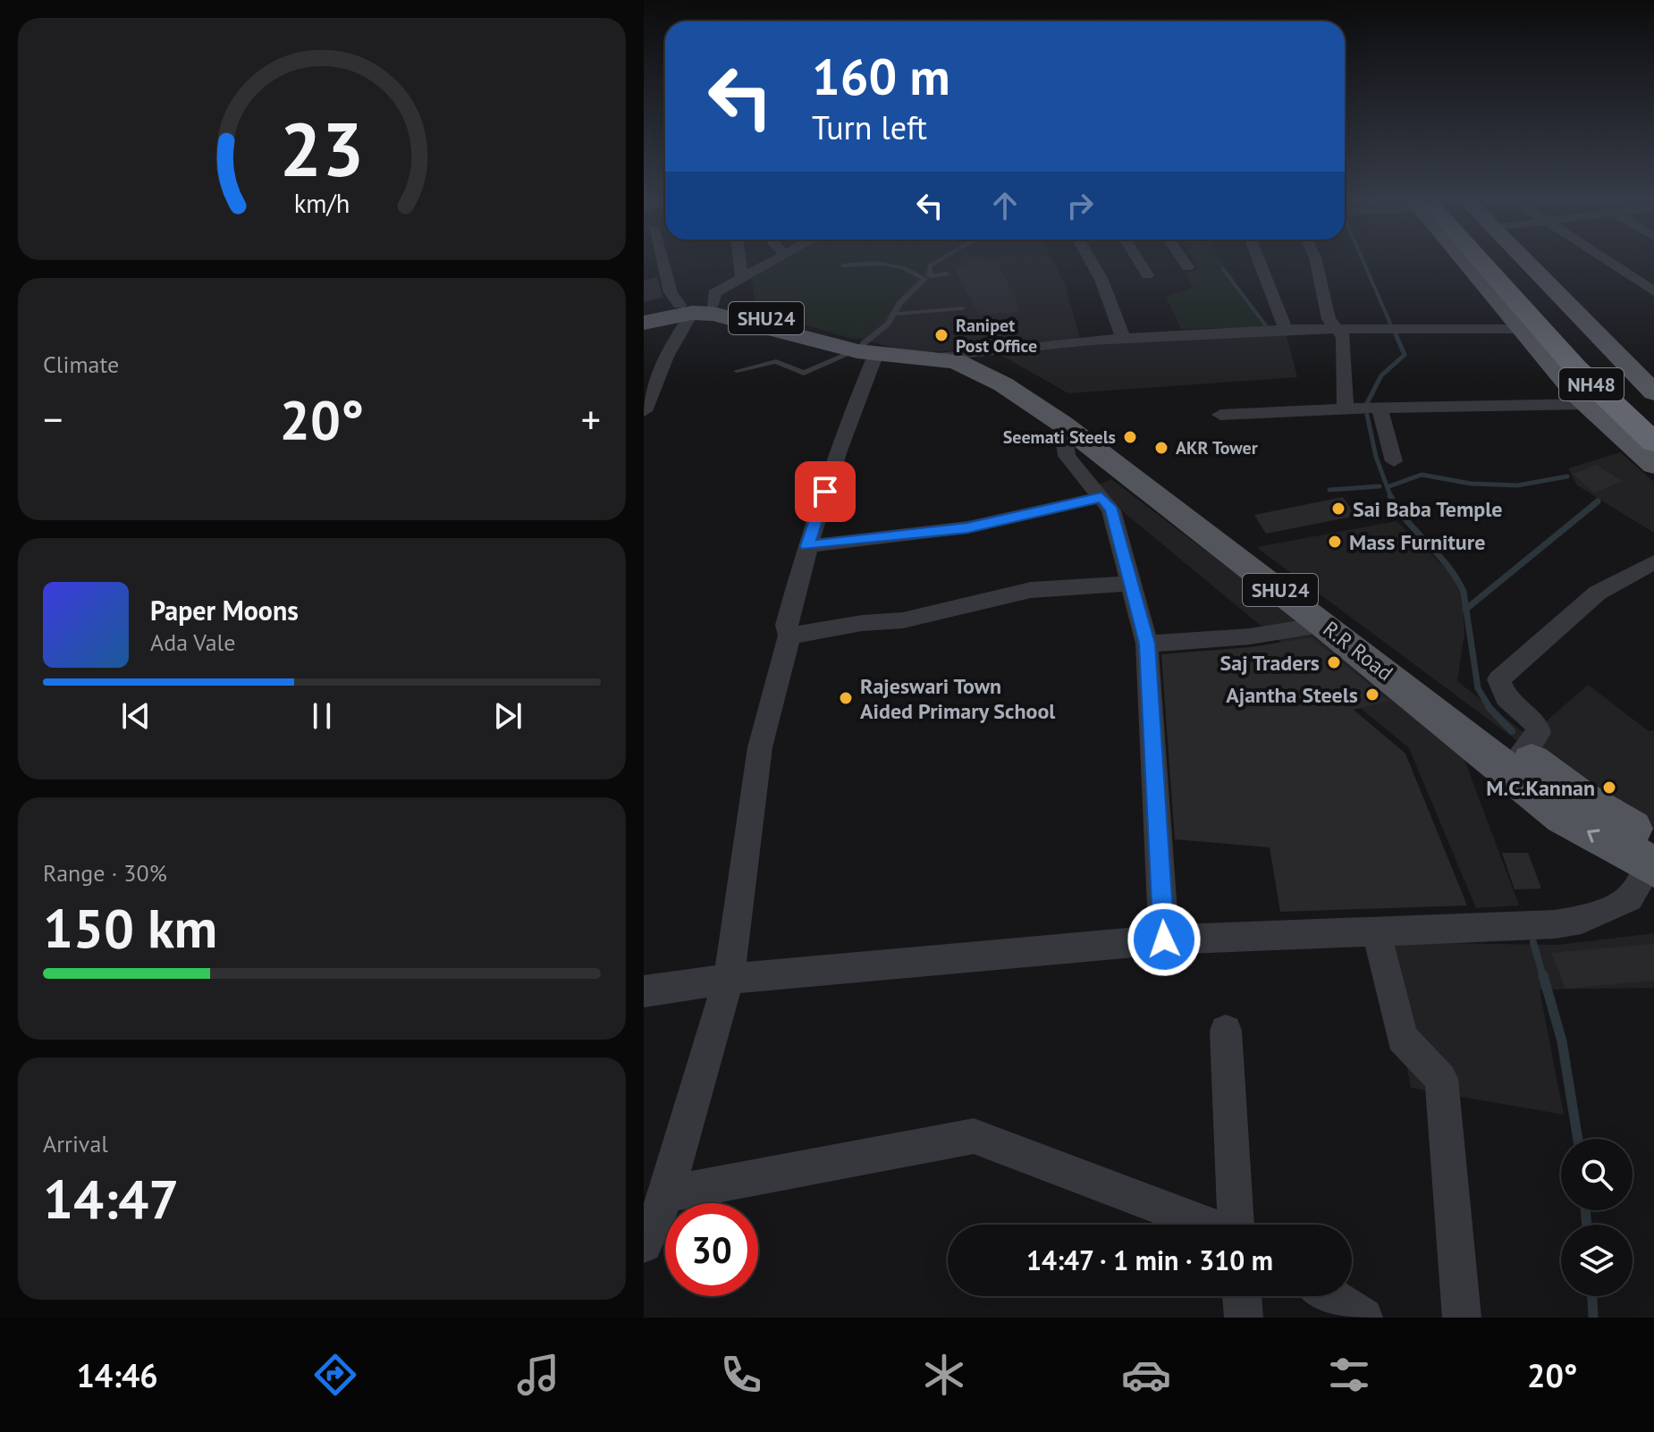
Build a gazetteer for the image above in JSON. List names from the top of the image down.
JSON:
{
  "streets": {
    "highway": ["NH48"],
    "main road": ["SHU24", "R.R Road"]
  },
  "places": [
    "Ranipet Post Office",
    "Seemati Steels",
    "AKR Tower",
    "Sai Baba Temple",
    "Mass Furniture",
    "Saj Traders",
    "Ajantha Steels",
    "Rajeswari Town Aided Primary School",
    "M.C.Kannan"
  ],
  "page": {
    "turn": ["160 m", "Turn left"],
    "tile": [
      "Climate",
      ["Range · 30%", "150 km"],
      ["Arrival", "14:47"]
    ],
    "heat": ["−", "20°", "+"],
    "song": ["Paper Moons", "Ada Vale"],
    "limit": "30",
    "trip": "14:47 · 1 min · 310 m",
    "tabs": ["14:46", "20°"],
    "gauge": ["23", "km/h"]
  }
}
